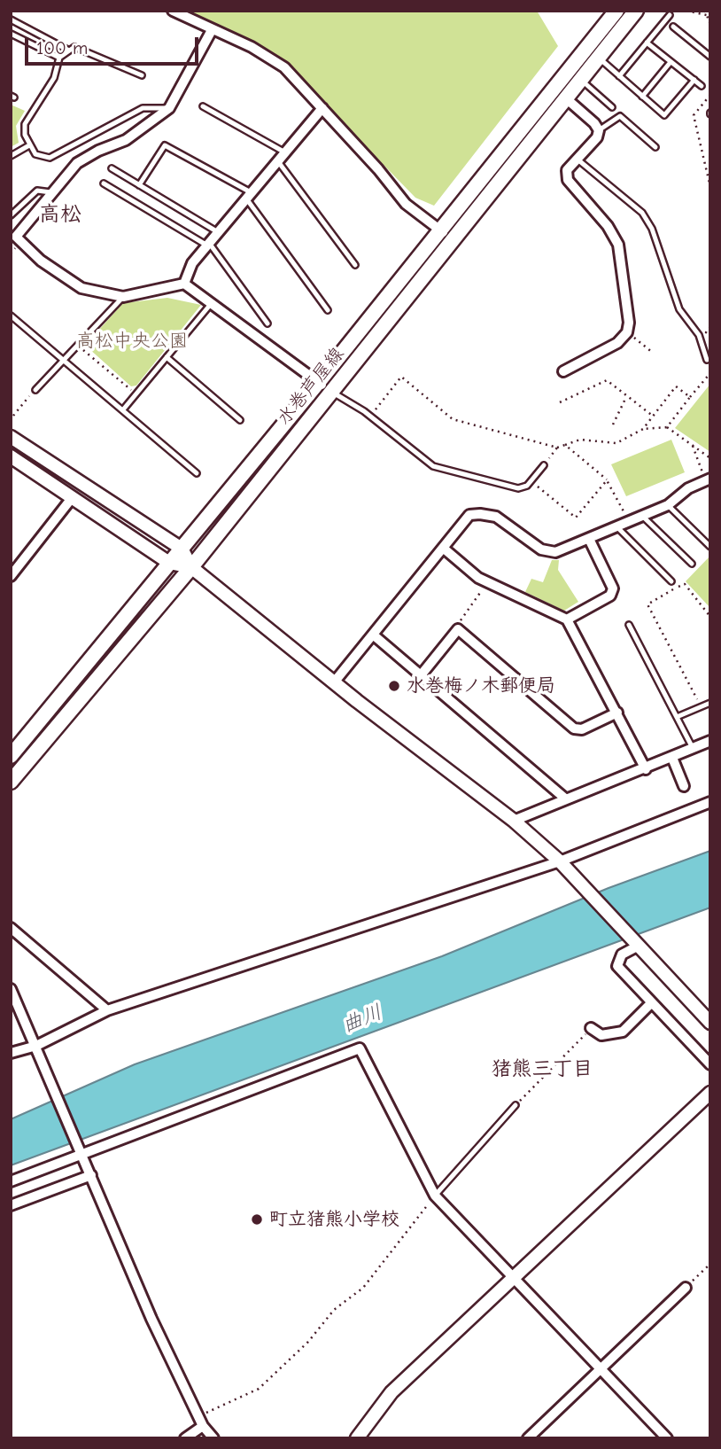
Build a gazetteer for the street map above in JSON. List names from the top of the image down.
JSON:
{
  "streets": {
    "main road": ["水巻芦屋線"]
  },
  "districts": ["高松", "猪熊三丁目"],
  "water": ["曲川"],
  "parks": ["高松中央公園"],
  "places": ["水巻梅ノ木郵便局", "町立猪熊小学校"],
  "scale_bar": "100 m"
}
